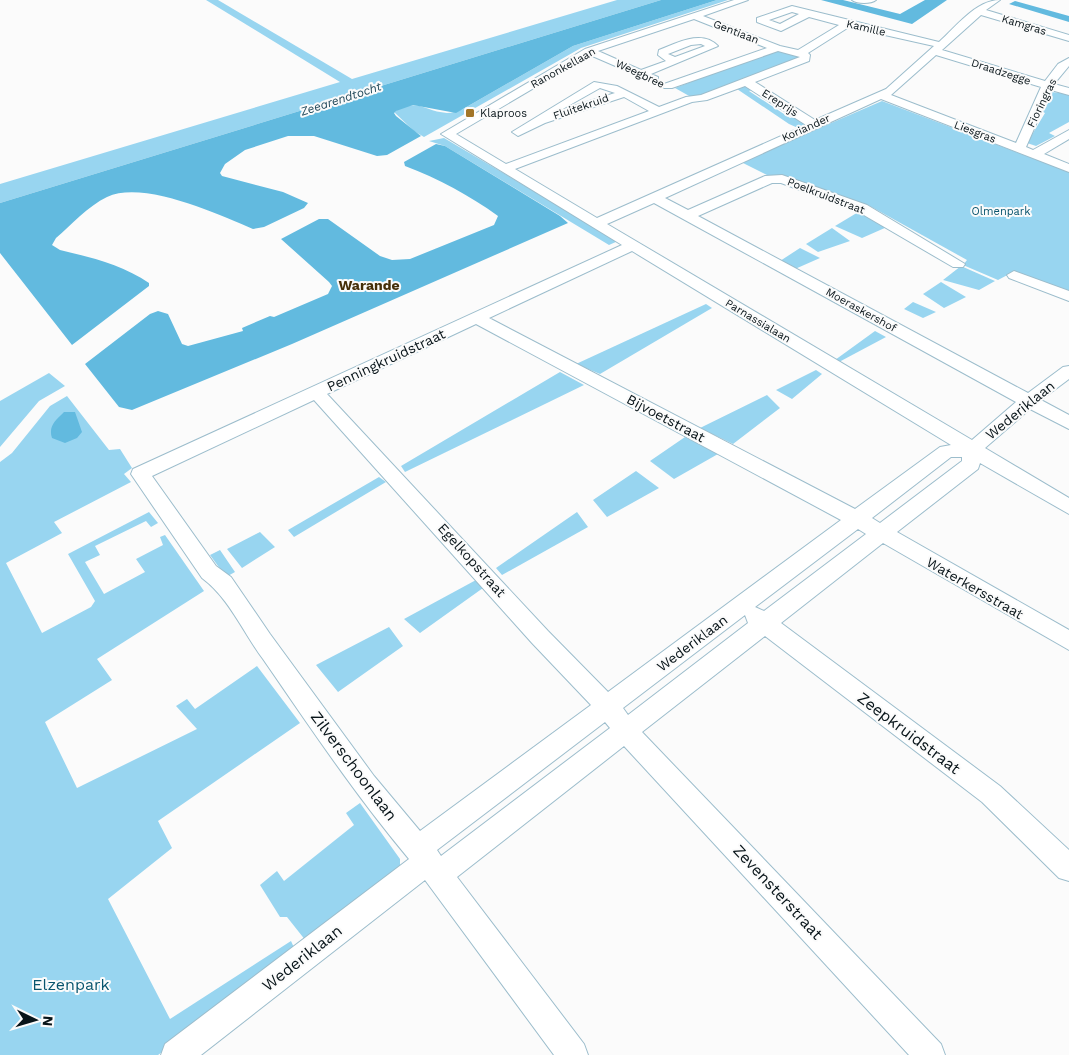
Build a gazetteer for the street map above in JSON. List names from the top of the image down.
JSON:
{
  "streets": {
    "street": [
      "Kamgras",
      "Kamille",
      "Gentiaan",
      "Ranonkellaan",
      "Draadzegge",
      "Weegbree",
      "Ereprijs",
      "Fioringras",
      "Fluitekruid",
      "Koriander",
      "Liesgras",
      "Poelkruidstraat",
      "Moeraskershof",
      "Parnassialaan",
      "Penningkruidstraat",
      "Wederiklaan",
      "Bijvoetstraat",
      "Egelkopstraat",
      "Waterkersstraat",
      "Zeepkruidstraat",
      "Zilverschoonlaan",
      "Zevensterstraat"
    ]
  },
  "crossings": [
    ["Kamgras", "Koriander"],
    ["Kamille", "Draadzegge"],
    ["Kamille", "Koriander"],
    ["Gentiaan", "Ranonkellaan"],
    ["Ranonkellaan", "Weegbree"],
    ["Ranonkellaan", "Parnassialaan"],
    ["Draadzegge", "Fioringras"],
    ["Draadzegge", "Koriander"],
    ["Ereprijs", "Koriander"],
    ["Fioringras", "Liesgras"],
    ["Koriander", "Liesgras"],
    ["Koriander", "Moeraskershof"],
    ["Koriander", "Parnassialaan"],
    ["Poelkruidstraat", "Moeraskershof"],
    ["Moeraskershof", "Wederiklaan"],
    ["Parnassialaan", "Penningkruidstraat"],
    ["Parnassialaan", "Wederiklaan"],
    ["Penningkruidstraat", "Bijvoetstraat"],
    ["Penningkruidstraat", "Egelkopstraat"],
    ["Penningkruidstraat", "Zilverschoonlaan"],
    ["Wederiklaan", "Bijvoetstraat"],
    ["Wederiklaan", "Egelkopstraat"],
    ["Wederiklaan", "Waterkersstraat"],
    ["Wederiklaan", "Zeepkruidstraat"],
    ["Wederiklaan", "Zilverschoonlaan"],
    ["Wederiklaan", "Zevensterstraat"],
    ["Bijvoetstraat", "Waterkersstraat"],
    ["Egelkopstraat", "Zevensterstraat"]
  ],
  "districts": ["Warande"],
  "water": ["Zeearendtocht"],
  "parks": ["Olmenpark", "Elzenpark"],
  "places": {
    "transit": ["Klaproos"]
  },
  "north": "right"
}
